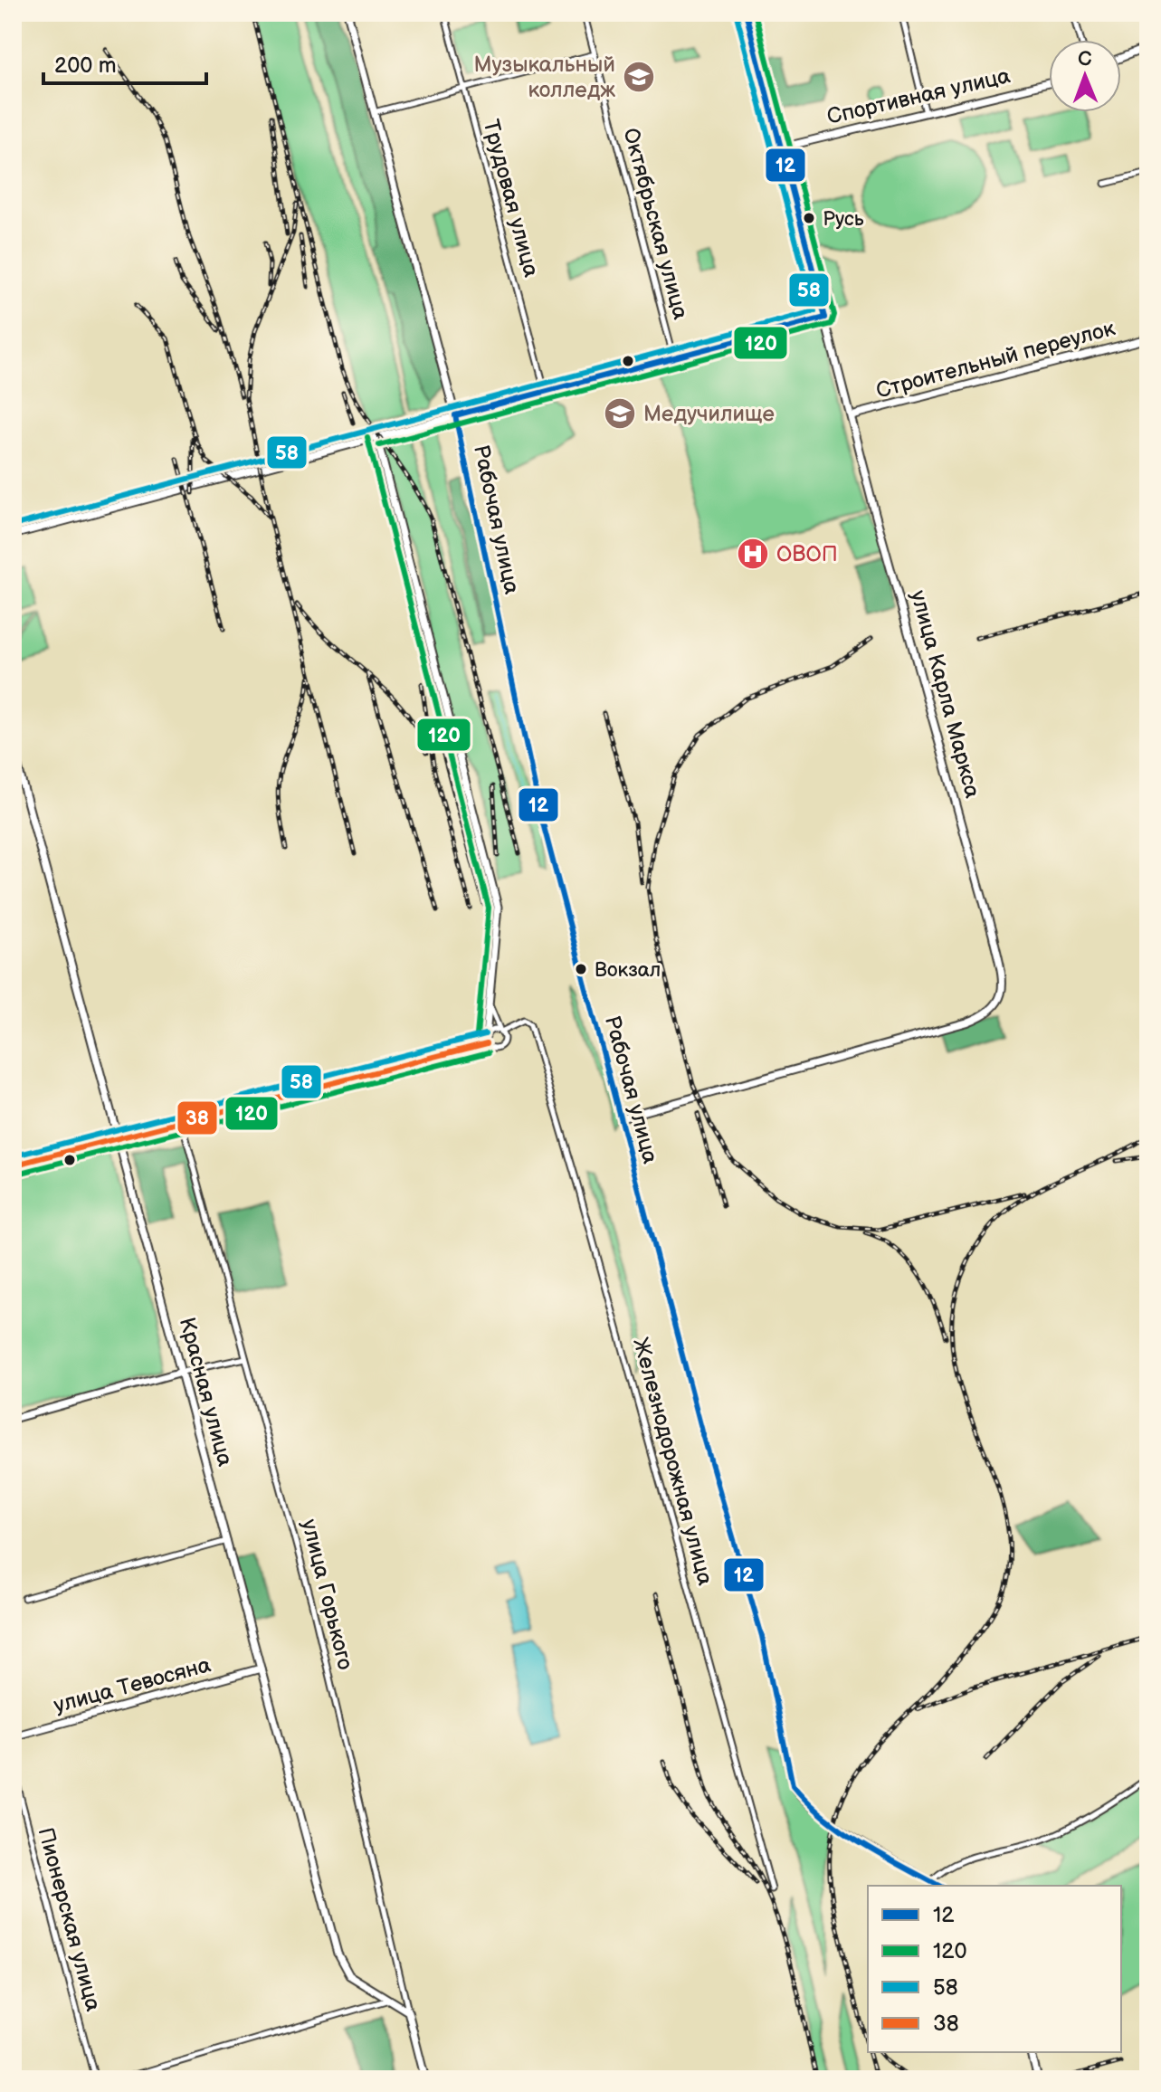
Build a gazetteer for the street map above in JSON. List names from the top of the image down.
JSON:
{
  "streets": {
    "street": [
      "Спортивная улица",
      "Трудовая улица",
      "Октябрьская улица",
      "Строительный переулок",
      "Рабочая улица",
      "улица Карла Маркса",
      "Красная улица",
      "Железнодорожная улица",
      "улица Горького",
      "улица Тевосяна",
      "Пионерская улица"
    ]
  },
  "crossings": [
    ["Спортивная улица", "улица Карла Маркса"],
    ["Строительный переулок", "улица Карла Маркса"],
    ["Рабочая улица", "улица Карла Маркса"],
    ["Красная улица", "улица Горького"],
    ["Красная улица", "улица Тевосяна"]
  ],
  "places": {
    "school or university": ["Музыкальный колледж", "Медучилище"],
    "other": ["Русь", "Вокзал"],
    "hospital": ["ОВОП"]
  },
  "lines": [
    "transit line 12",
    "transit line 120",
    "transit line 58",
    "transit line 38"
  ],
  "legend": [
    "12",
    "120",
    "58",
    "38"
  ],
  "scale_bar": "200 m",
  "north": "top"
}
